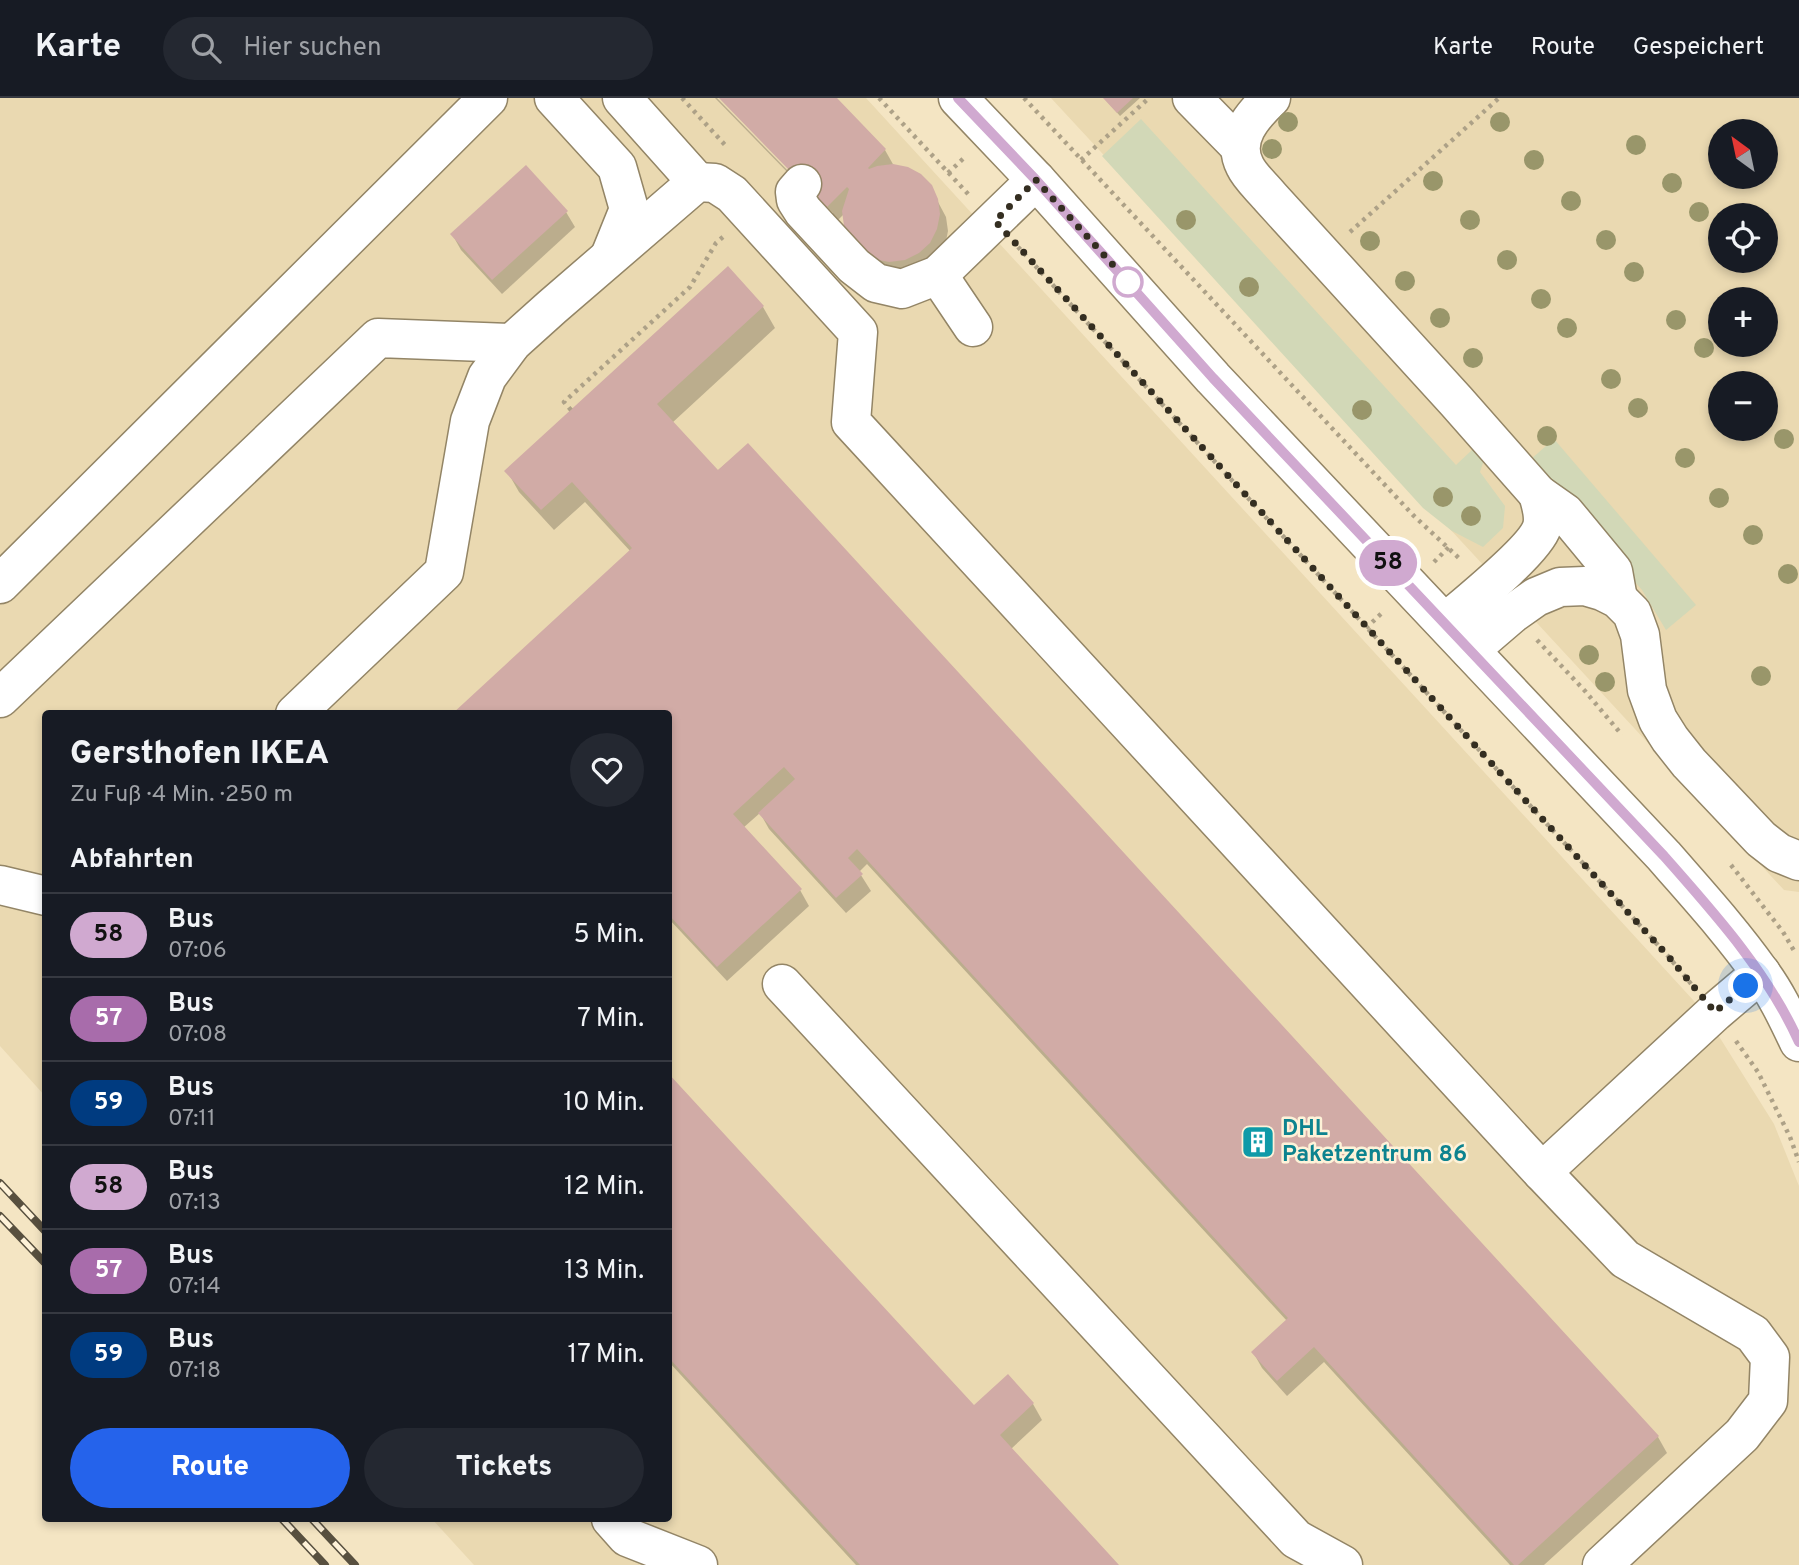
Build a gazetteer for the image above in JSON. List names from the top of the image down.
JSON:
{
  "places": {
    "building": ["DHL Paketzentrum 86"]
  },
  "lines": ["bus line 58"],
  "north": "top left",
  "page": {
    "header": "Karte",
    "search": "Hier suchen",
    "nav": ["Karte", "Route", "Gespeichert"],
    "on_map": "58",
    "map_buttons": ["+", "−"],
    "heading": [
      ["Gersthofen IKEA", "Zu Fuß · 4 Min. · 250 m"],
      "Abfahrten"
    ],
    "list": [
      {
        "mark": "58",
        "name": "Bus",
        "note": "07:06",
        "value": "5 Min."
      },
      {
        "mark": "57",
        "name": "Bus",
        "note": "07:08",
        "value": "7 Min."
      },
      {
        "mark": "59",
        "name": "Bus",
        "note": "07:11",
        "value": "10 Min."
      },
      {
        "mark": "58",
        "name": "Bus",
        "note": "07:13",
        "value": "12 Min."
      },
      {
        "mark": "57",
        "name": "Bus",
        "note": "07:14",
        "value": "13 Min."
      },
      {
        "mark": "59",
        "name": "Bus",
        "note": "07:18",
        "value": "17 Min."
      }
    ],
    "buttons": ["Route", "Tickets"]
  }
}
